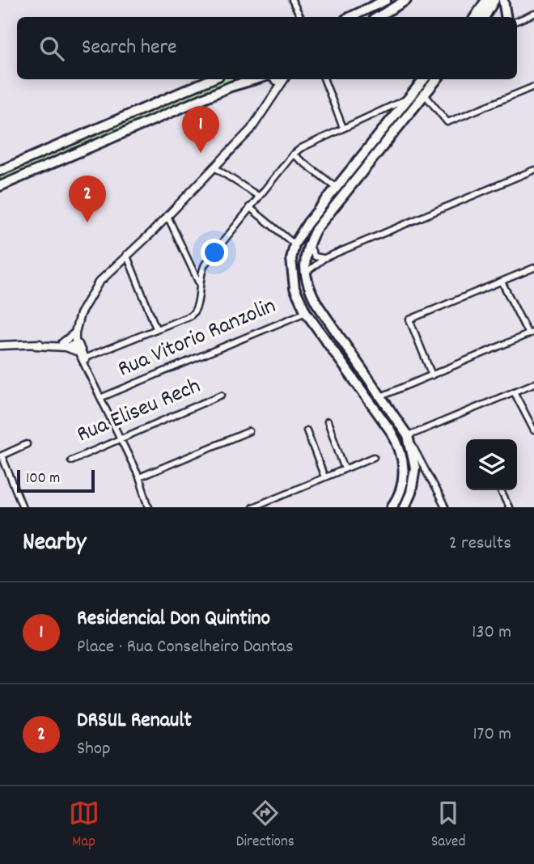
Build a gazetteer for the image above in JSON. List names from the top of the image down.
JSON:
{
  "streets": {
    "street": ["Rua Vitorio Ranzolin", "Rua Eliseu Rech"]
  },
  "scale_bar": "100 m",
  "page": {
    "search": "Search here",
    "pins": ["1", "2"],
    "scale": "100 m",
    "heading": ["Nearby", "2 results"],
    "list": [
      {
        "mark": "1",
        "name": "Residencial Don Quintino",
        "note": "Place · Rua Conselheiro Dantas",
        "value": "130 m"
      },
      {
        "mark": "2",
        "name": "DRSUL Renault",
        "note": "Shop",
        "value": "170 m"
      }
    ],
    "nav": ["Map", "Directions", "Saved"]
  }
}
